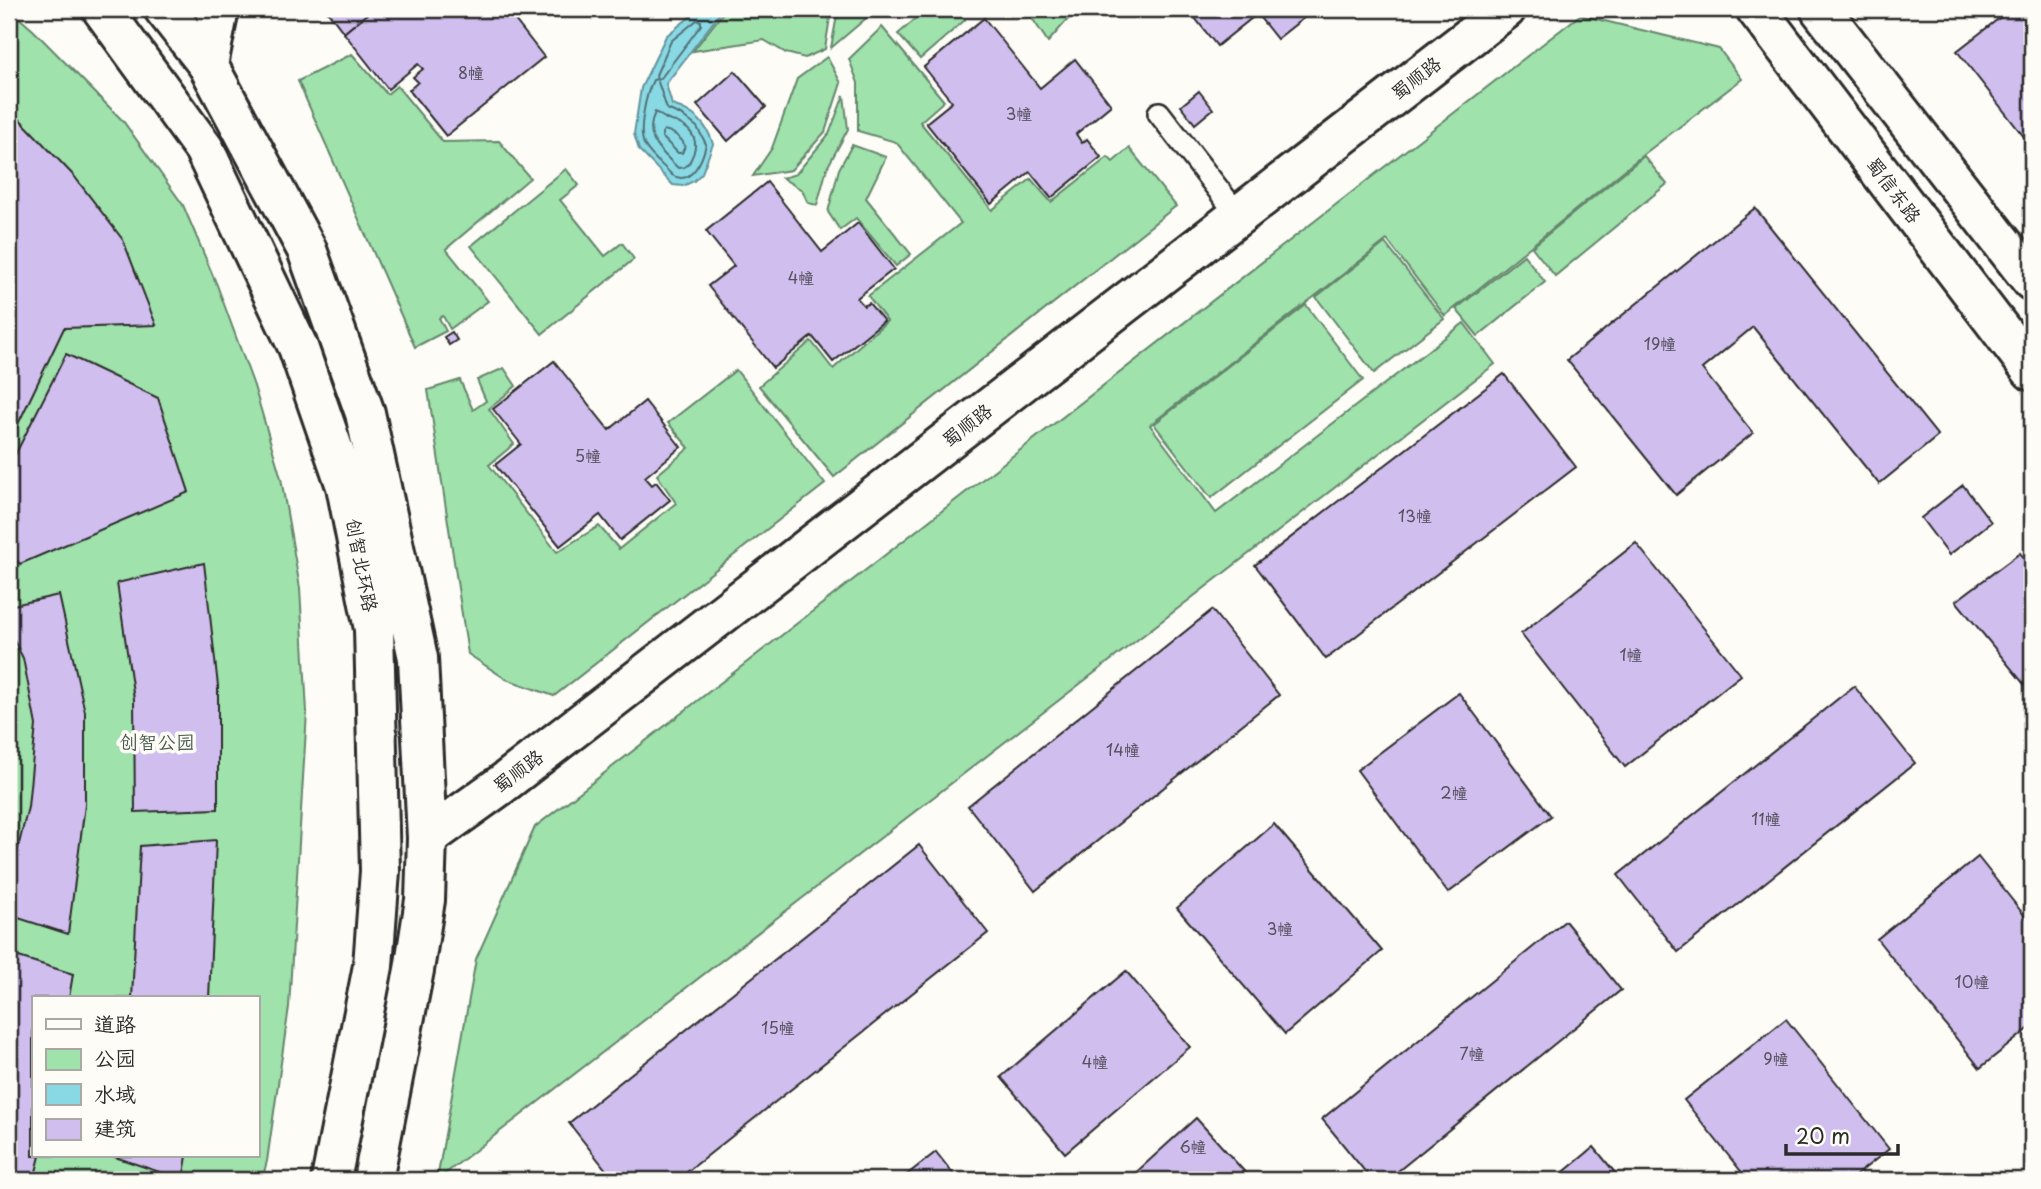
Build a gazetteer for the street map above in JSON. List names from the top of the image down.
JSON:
{
  "streets": {
    "main road": ["蜀顺路", "蜀信东路", "创智北环路"]
  },
  "parks": ["创智公园"],
  "house_numbers": [
    "8幢",
    "3幢",
    "4幢",
    "19幢",
    "5幢",
    "13幢",
    "1幢",
    "14幢",
    "2幢",
    "11幢",
    "3幢",
    "10幢",
    "15幢",
    "7幢",
    "9幢",
    "4幢",
    "6幢"
  ],
  "legend": [
    "道路",
    "公园",
    "水域",
    "建筑"
  ],
  "scale_bar": "20 m"
}
